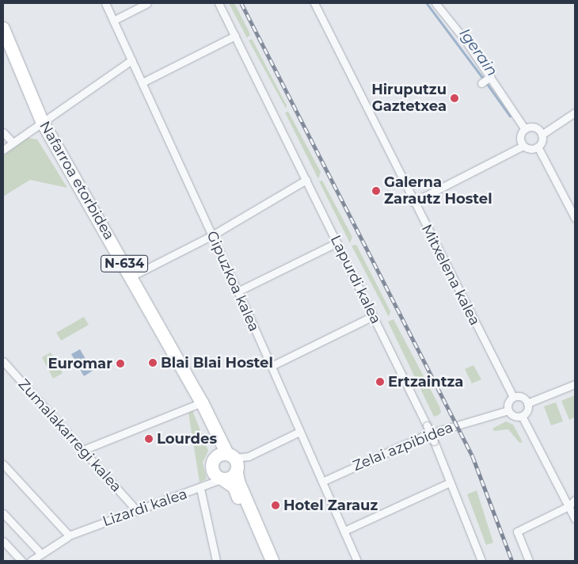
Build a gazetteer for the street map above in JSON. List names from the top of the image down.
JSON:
{
  "streets": {
    "highway": ["Nafarroa etorbidea", "N-634"],
    "street": [
      "Mitxelena kalea",
      "Lapurdi kalea",
      "Gipuzkoa kalea",
      "Zumalakarregi kalea",
      "Zelai azpibidea",
      "Lizardi kalea"
    ]
  },
  "crossings": [
    ["Nafarroa etorbidea", "N-634"],
    ["N-634", "Lizardi kalea"],
    ["Mitxelena kalea", "Zelai azpibidea"],
    ["Gipuzkoa kalea", "Zelai azpibidea"],
    ["Zumalakarregi kalea", "Lizardi kalea"]
  ],
  "water": ["Igerain"],
  "places": [
    "Hiruputzu Gaztetxea",
    "Galerna Zarautz Hostel",
    "Blai Blai Hostel",
    "Euromar",
    "Ertzaintza",
    "Lourdes",
    "Hotel Zarauz"
  ]
}
